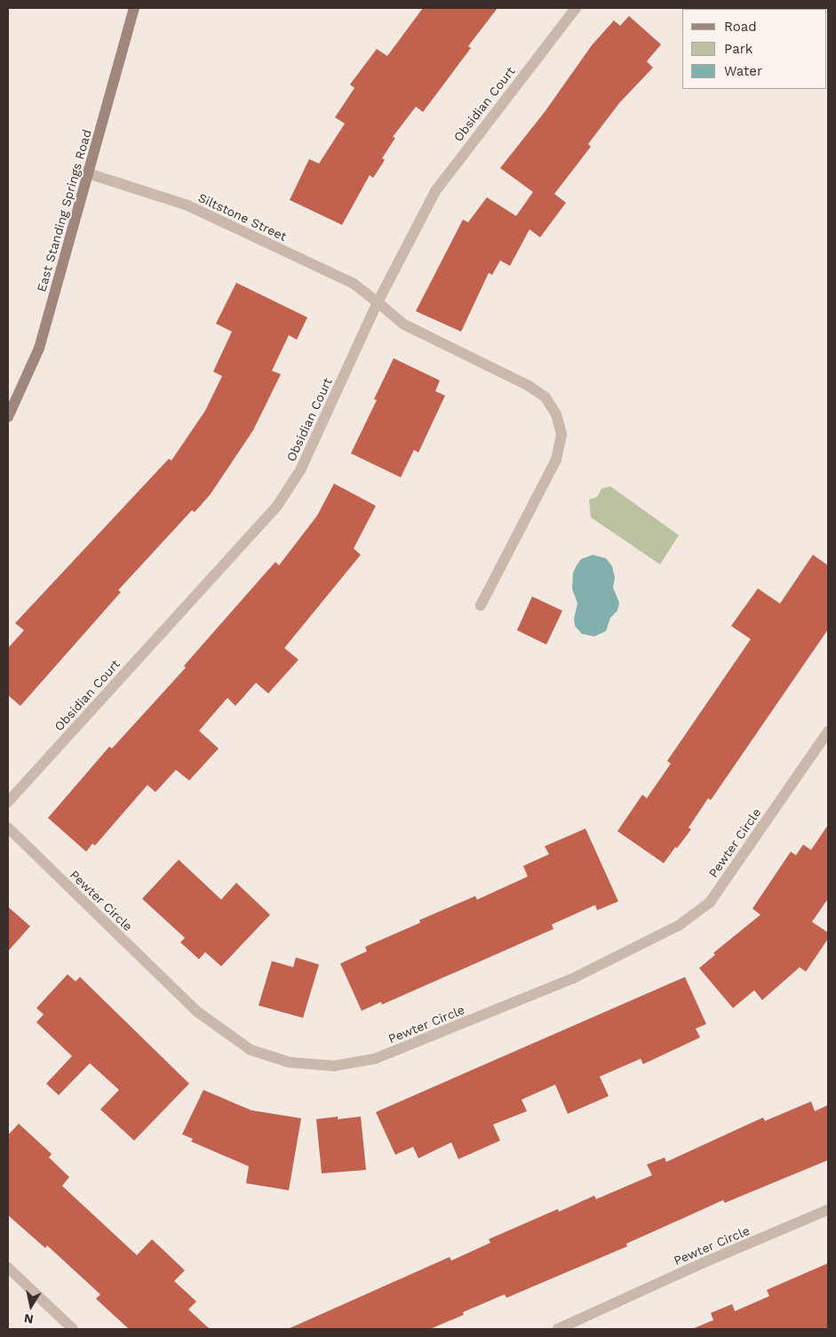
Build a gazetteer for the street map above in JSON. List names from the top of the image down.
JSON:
{
  "streets": {
    "street": [
      "Obsidian Court",
      "East Standing Springs Road",
      "Siltstone Street",
      "Pewter Circle"
    ]
  },
  "crossings": [
    ["Obsidian Court", "Siltstone Street"],
    ["East Standing Springs Road", "Siltstone Street"]
  ],
  "legend": ["Road", "Park", "Water"],
  "north": "bottom"
}
